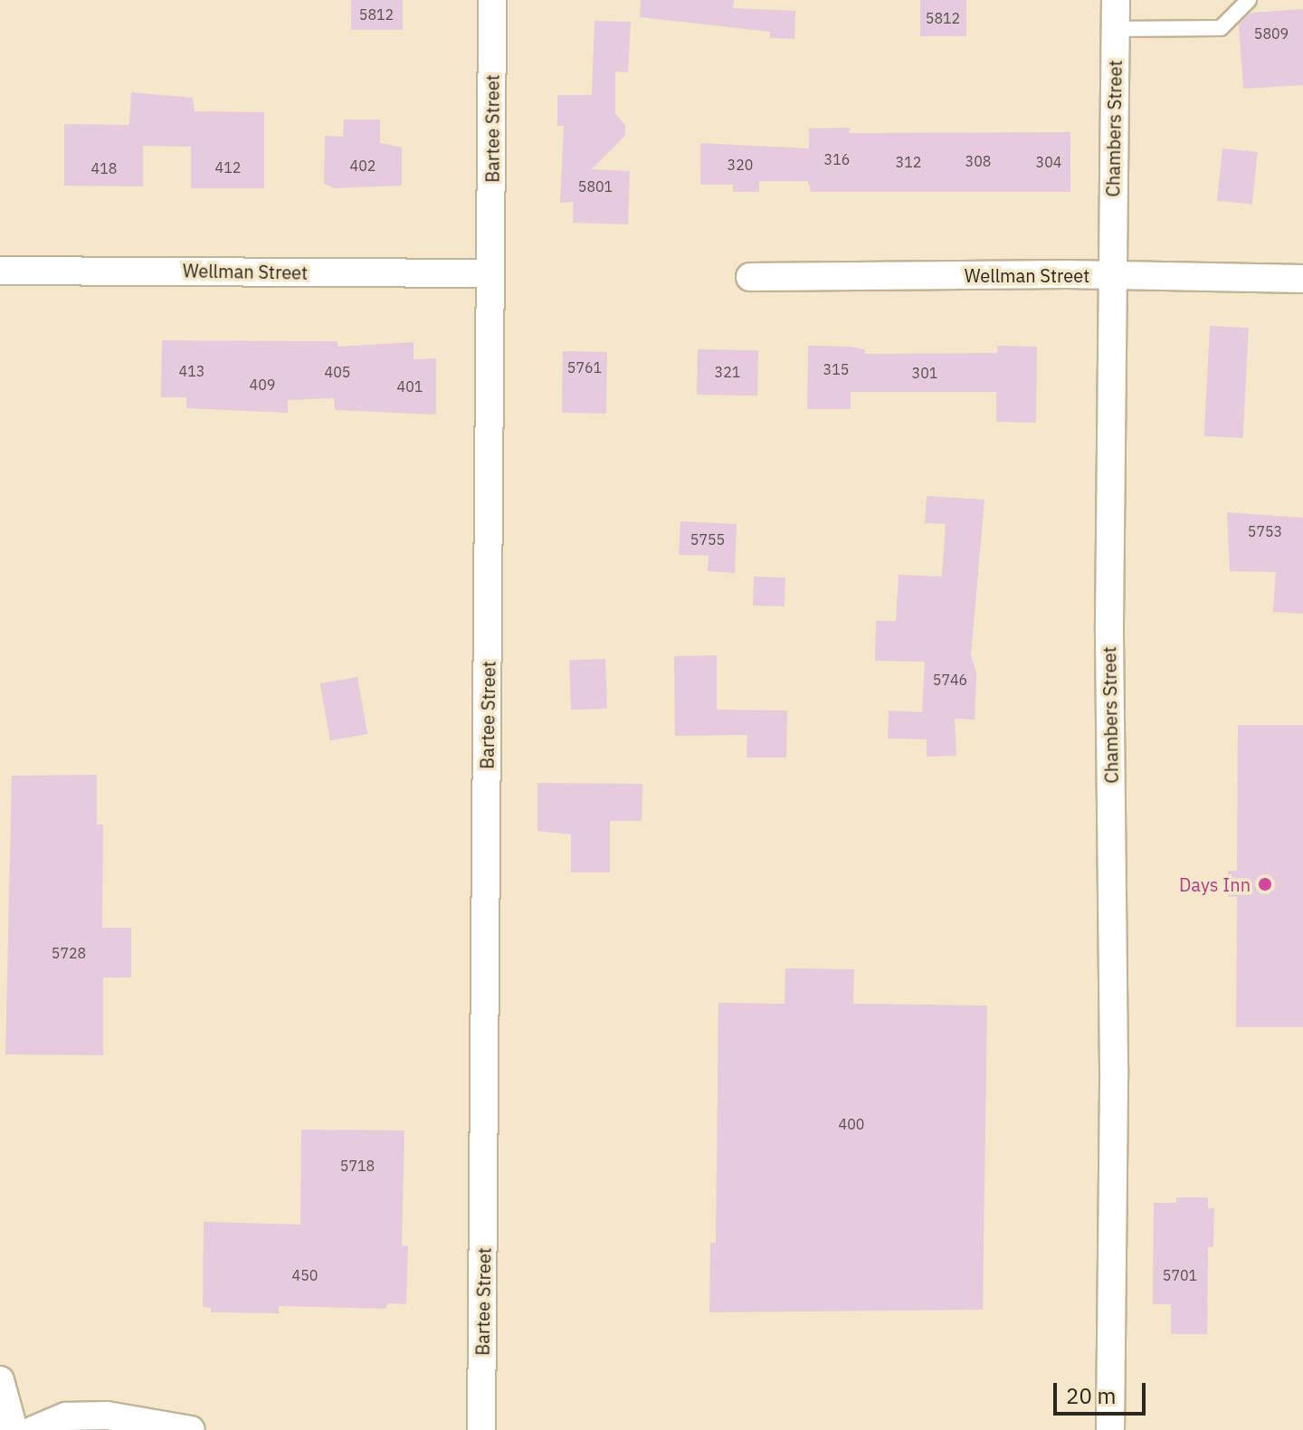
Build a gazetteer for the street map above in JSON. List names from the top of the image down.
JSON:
{
  "streets": {
    "street": ["Bartee Street", "Chambers Street", "Wellman Street"]
  },
  "crossings": [
    ["Bartee Street", "Wellman Street"],
    ["Chambers Street", "Wellman Street"]
  ],
  "places": ["Days Inn"],
  "house_numbers": [
    "5812",
    "5812",
    "5809",
    "316",
    "308",
    "312",
    "304",
    "320",
    "402",
    "412",
    "418",
    "5801",
    "5761",
    "315",
    "413",
    "405",
    "321",
    "301",
    "409",
    "401",
    "5753",
    "5755",
    "5746",
    "5728",
    "400",
    "5718",
    "450",
    "5701"
  ],
  "scale_bar": "20 m"
}
